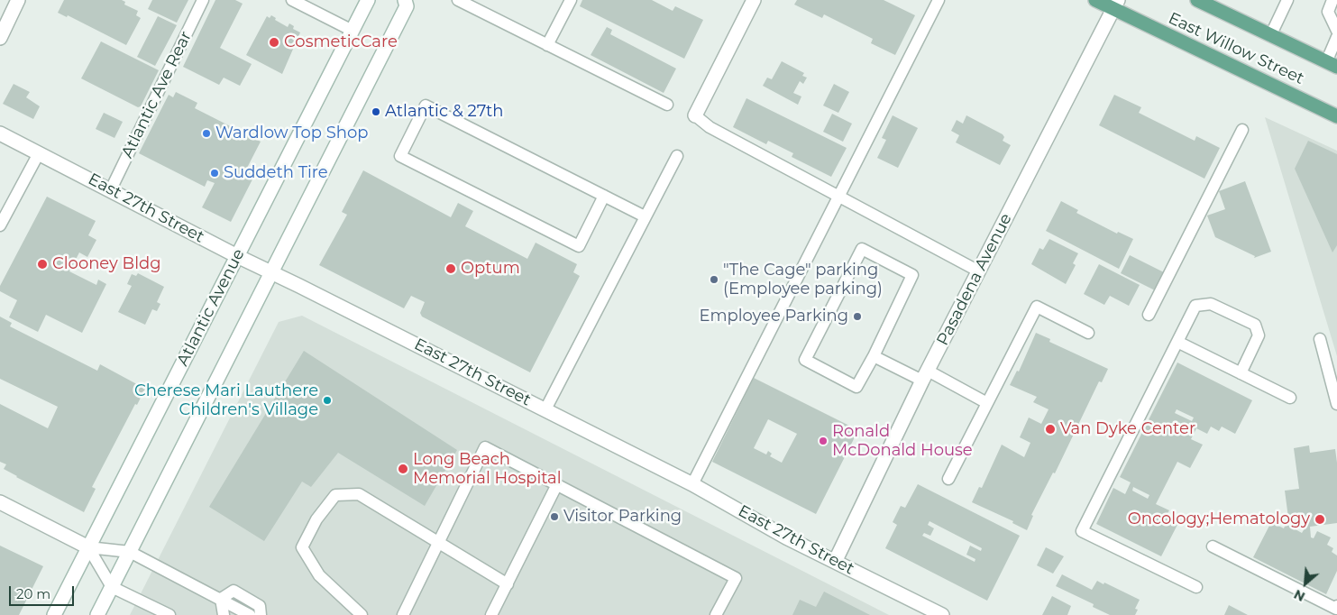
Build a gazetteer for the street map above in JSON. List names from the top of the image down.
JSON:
{
  "streets": {
    "main road": ["East Willow Street"],
    "street": ["East 27th Street", "Pasadena Avenue", "Atlantic Avenue"],
    "lane": ["Atlantic Ave Rear"]
  },
  "crossings": [
    ["East Willow Street", "Pasadena Avenue"],
    ["Atlantic Ave Rear", "East 27th Street"],
    ["East 27th Street", "Pasadena Avenue"],
    ["East 27th Street", "Atlantic Avenue"]
  ],
  "places": [
    "CosmeticCare",
    "Atlantic & 27th",
    "Wardlow Top Shop",
    "Suddeth Tire",
    "Clooney Bldg",
    "Optum",
    "\"The Cage\" parking (Employee parking)",
    "Employee Parking",
    "Cherese Mari Lauthere Children's Village",
    "Van Dyke Center",
    "Ronald McDonald House",
    "Long Beach Memorial Hospital",
    "Visitor Parking",
    "Oncology;Hematology"
  ],
  "scale_bar": "20 m",
  "north": "bottom left"
}
